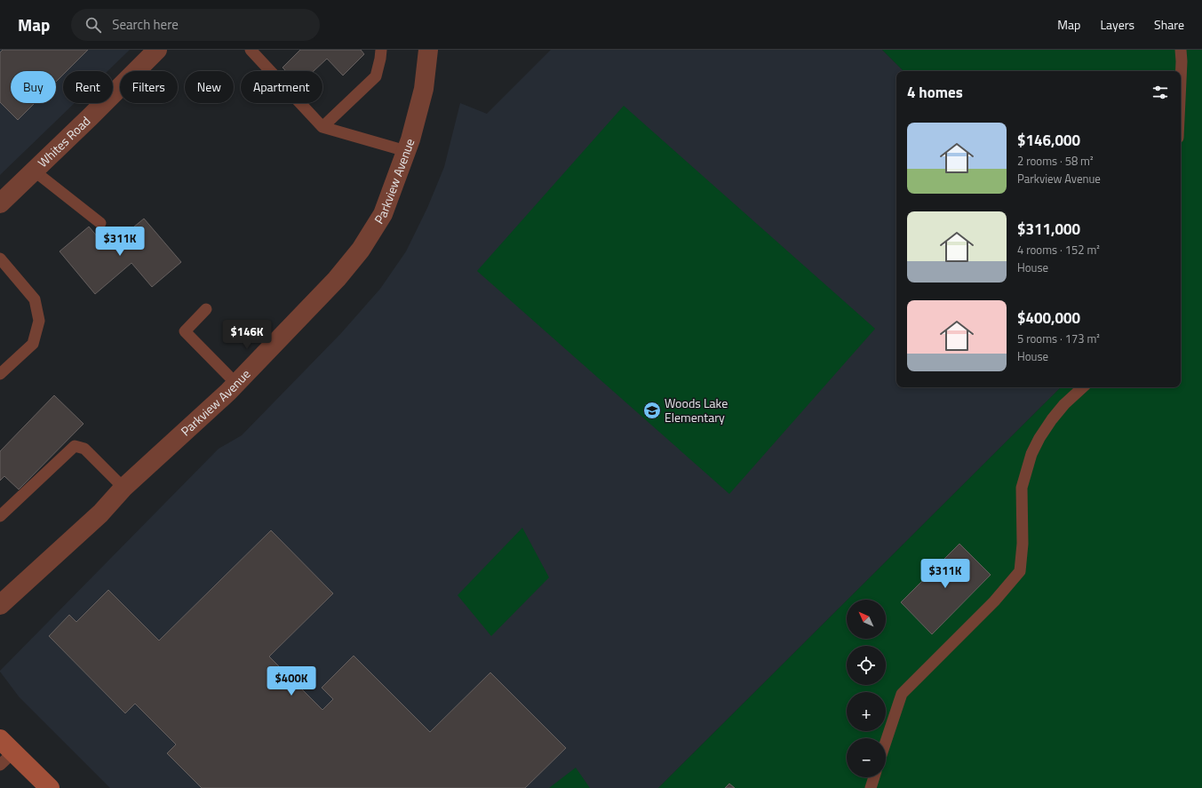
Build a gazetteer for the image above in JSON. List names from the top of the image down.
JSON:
{
  "streets": {
    "street": ["Whites Road", "Parkview Avenue"]
  },
  "places": {
    "school or university": ["Woods Lake Elementary"]
  },
  "north": "top left",
  "page": {
    "header": "Map",
    "search": "Search here",
    "nav": ["Map", "Layers", "Share"],
    "chip": [
      "Buy",
      "Rent",
      "Filters",
      "New",
      "Apartment"
    ],
    "heading": "4 homes",
    "list": [
      {
        "name": "$146,000",
        "note": "2 rooms · 58 m² · Parkview Avenue"
      },
      {
        "name": "$311,000",
        "note": "4 rooms · 152 m² · House"
      },
      {
        "name": "$400,000",
        "note": "5 rooms · 173 m² · House"
      }
    ],
    "price": [
      "$311K",
      "$146K",
      "$311K",
      "$400K"
    ],
    "map_buttons": ["+", "−"]
  }
}
